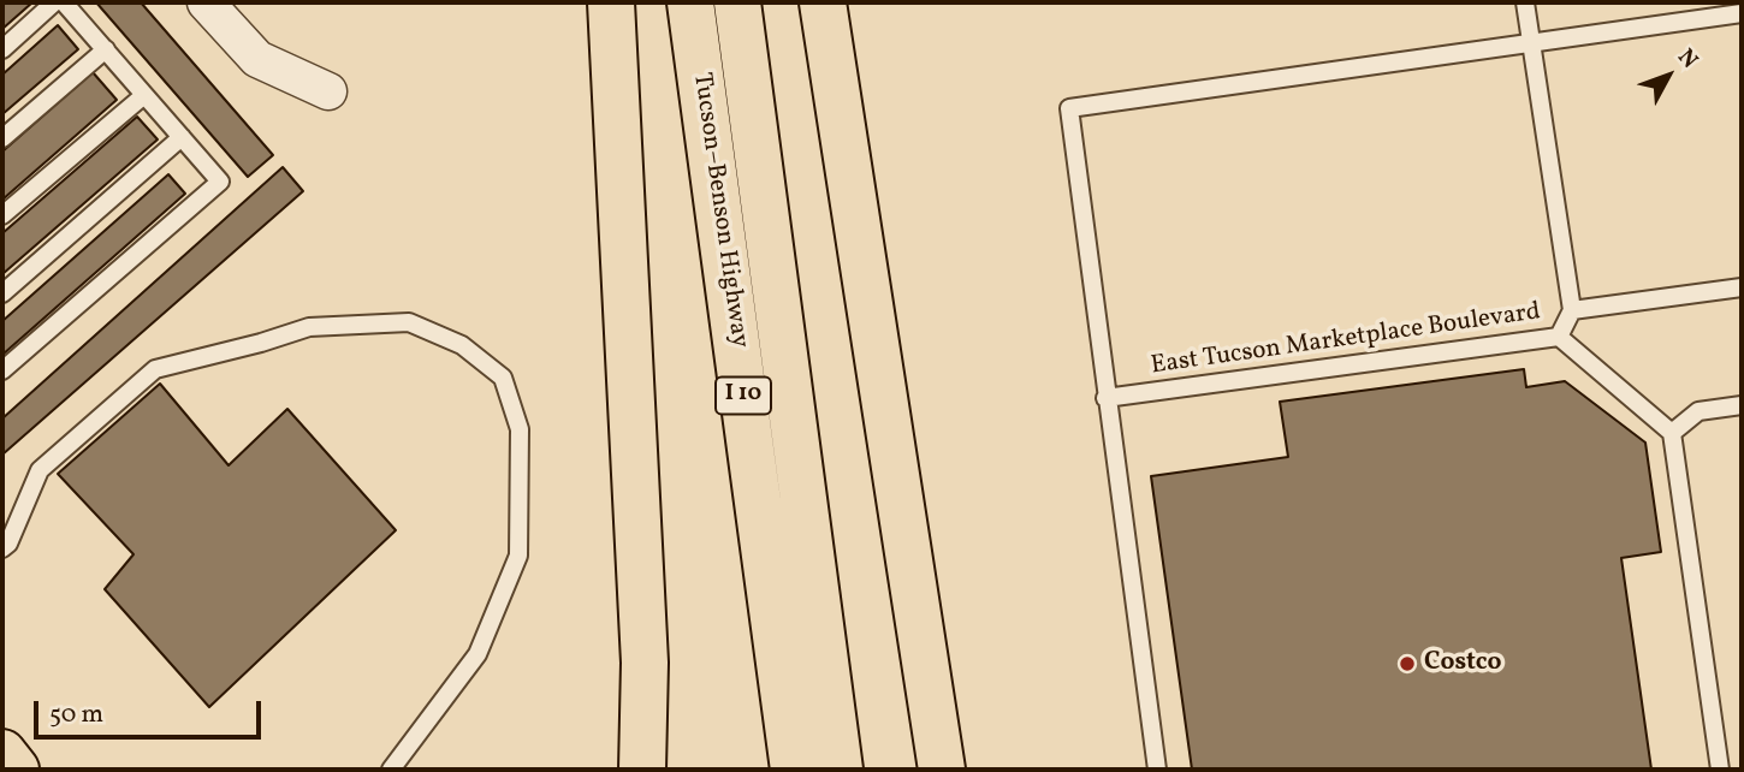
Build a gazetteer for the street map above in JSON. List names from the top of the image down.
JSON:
{
  "streets": {
    "main road": ["Tucson–Benson Highway", "I 10"],
    "lane": ["East Tucson Marketplace Boulevard"]
  },
  "places": ["Costco"],
  "scale_bar": "50 m",
  "north": "top right"
}
